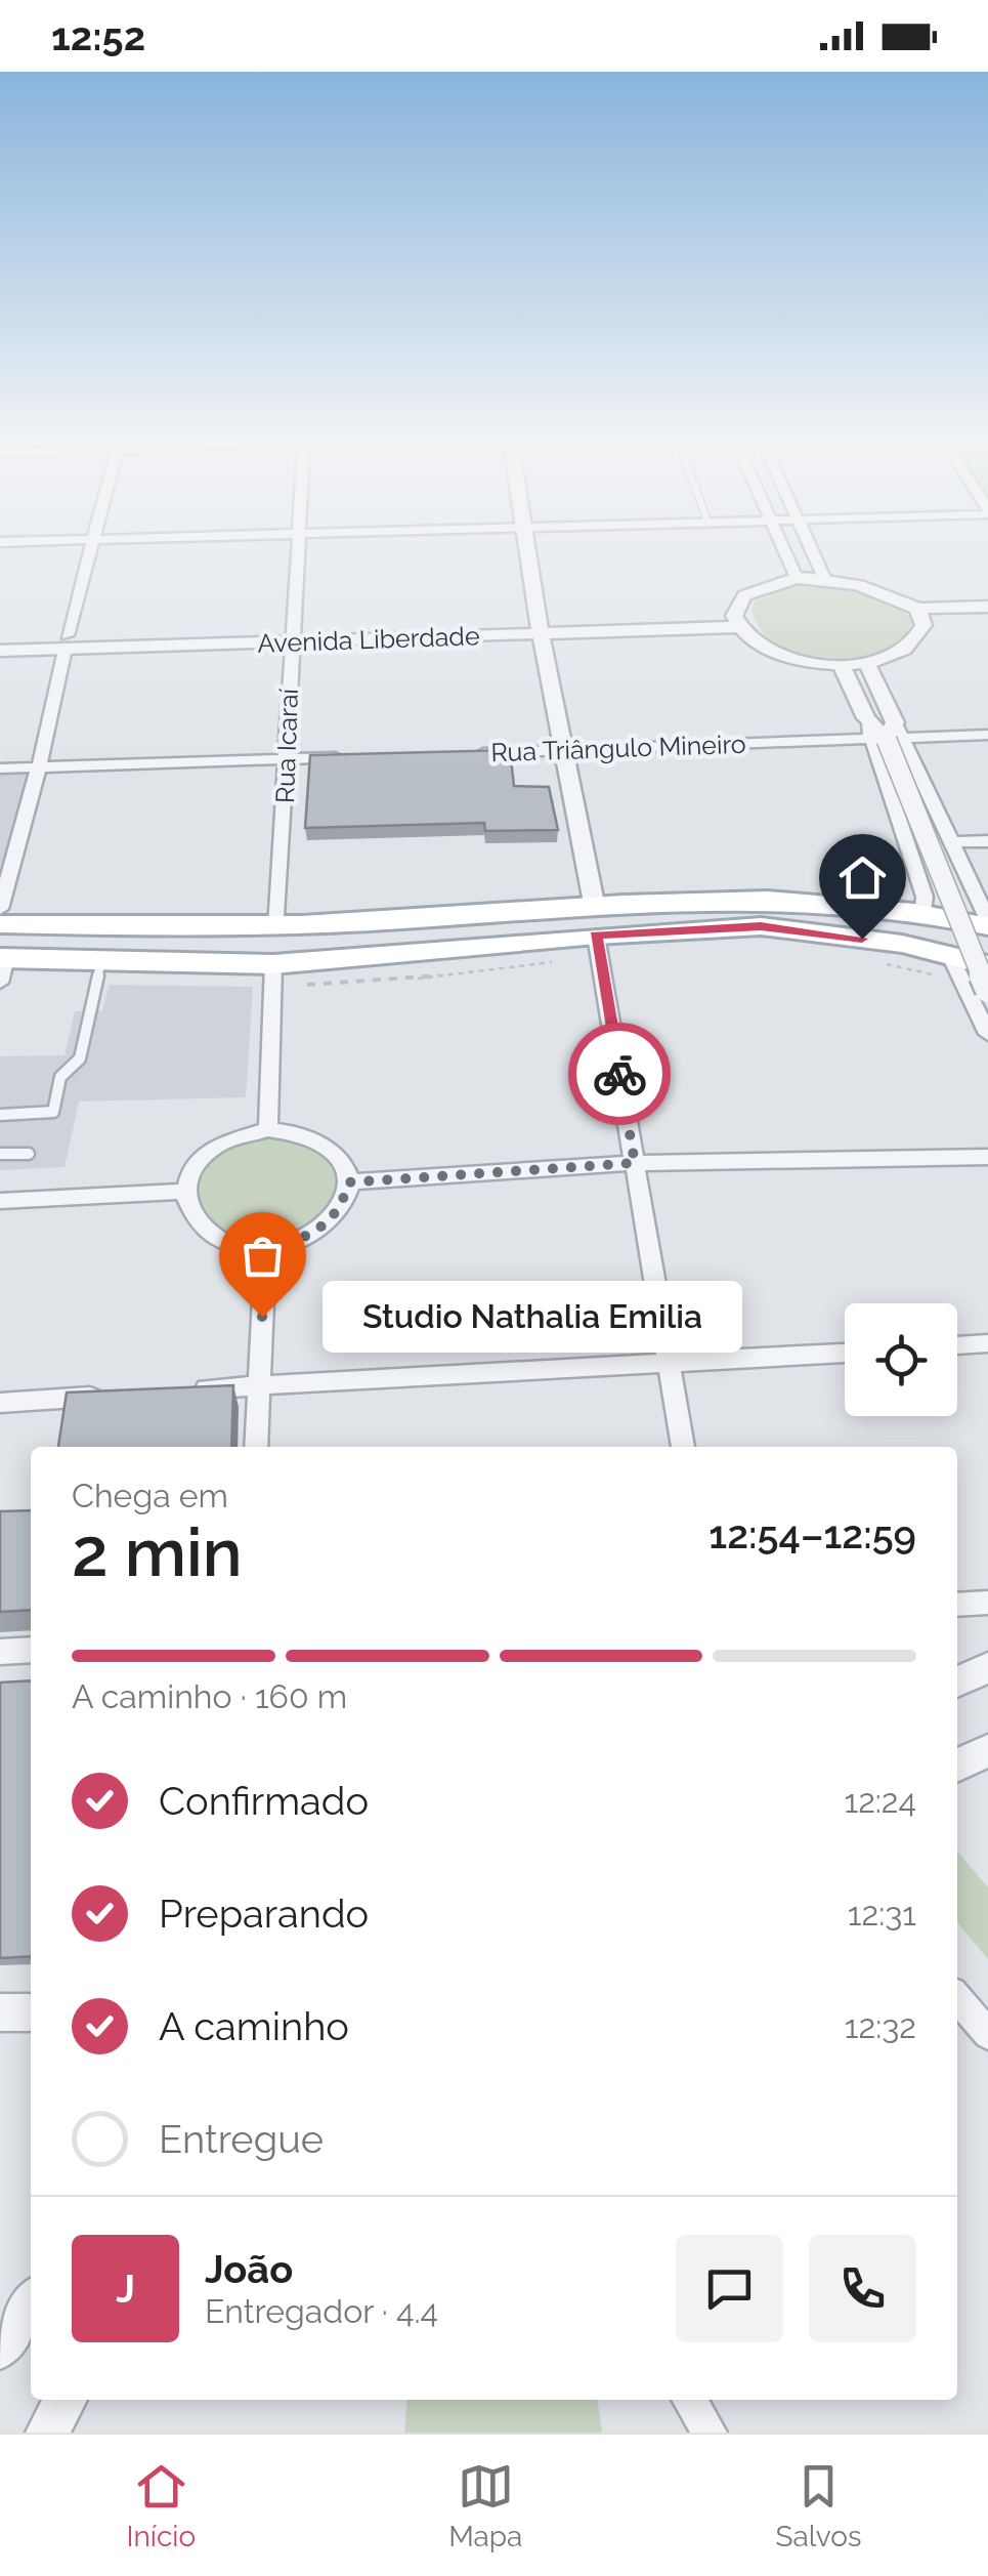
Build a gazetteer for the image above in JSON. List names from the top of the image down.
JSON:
{
  "streets": {
    "street": ["Avenida Liberdade", "Rua Icaraí", "Rua Triângulo Mineiro"]
  },
  "crossings": [
    ["Avenida Liberdade", "Rua Icaraí"]
  ],
  "places": ["Studio Nathalia Emilia"],
  "page": {
    "status": "12:52",
    "bubble": "Studio Nathalia Emilia",
    "heading": ["2 min", "Chega em", "12:54–12:59"],
    "panel": ["João", "Entregador · 4.4"],
    "bar": "A caminho · 160 m",
    "list": [
      ["Confirmado", "12:24"],
      ["Preparando", "12:31"],
      ["A caminho", "12:32"],
      "Entregue"
    ],
    "round": "J",
    "tabs": ["Início", "Mapa", "Salvos"]
  }
}
